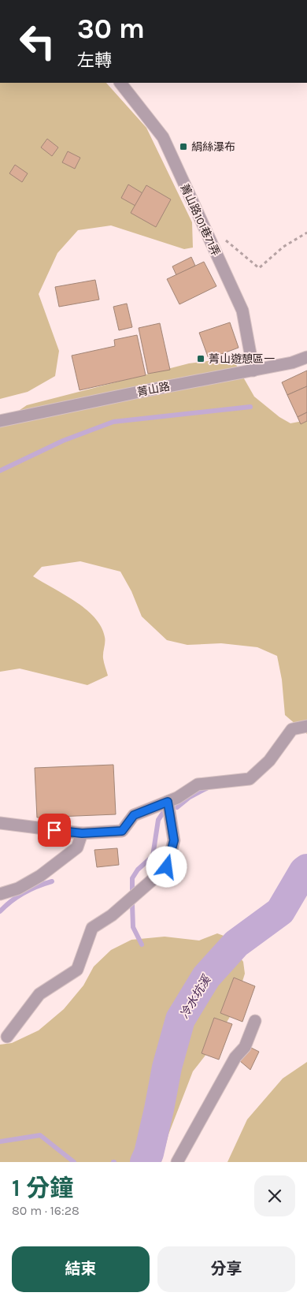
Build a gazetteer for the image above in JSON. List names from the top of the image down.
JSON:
{
  "streets": {
    "street": ["菁山路101巷71弄", "菁山路"]
  },
  "crossings": [
    ["菁山路101巷71弄", "菁山路"]
  ],
  "water": ["冷水坑溪"],
  "places": {
    "transit": ["絹絲瀑布", "菁山遊憩區一"]
  },
  "page": {
    "turn": ["30 m", "左轉"],
    "heading": ["1 分鐘", "80 m · 16:28"],
    "buttons": ["結束", "分享"]
  }
}
